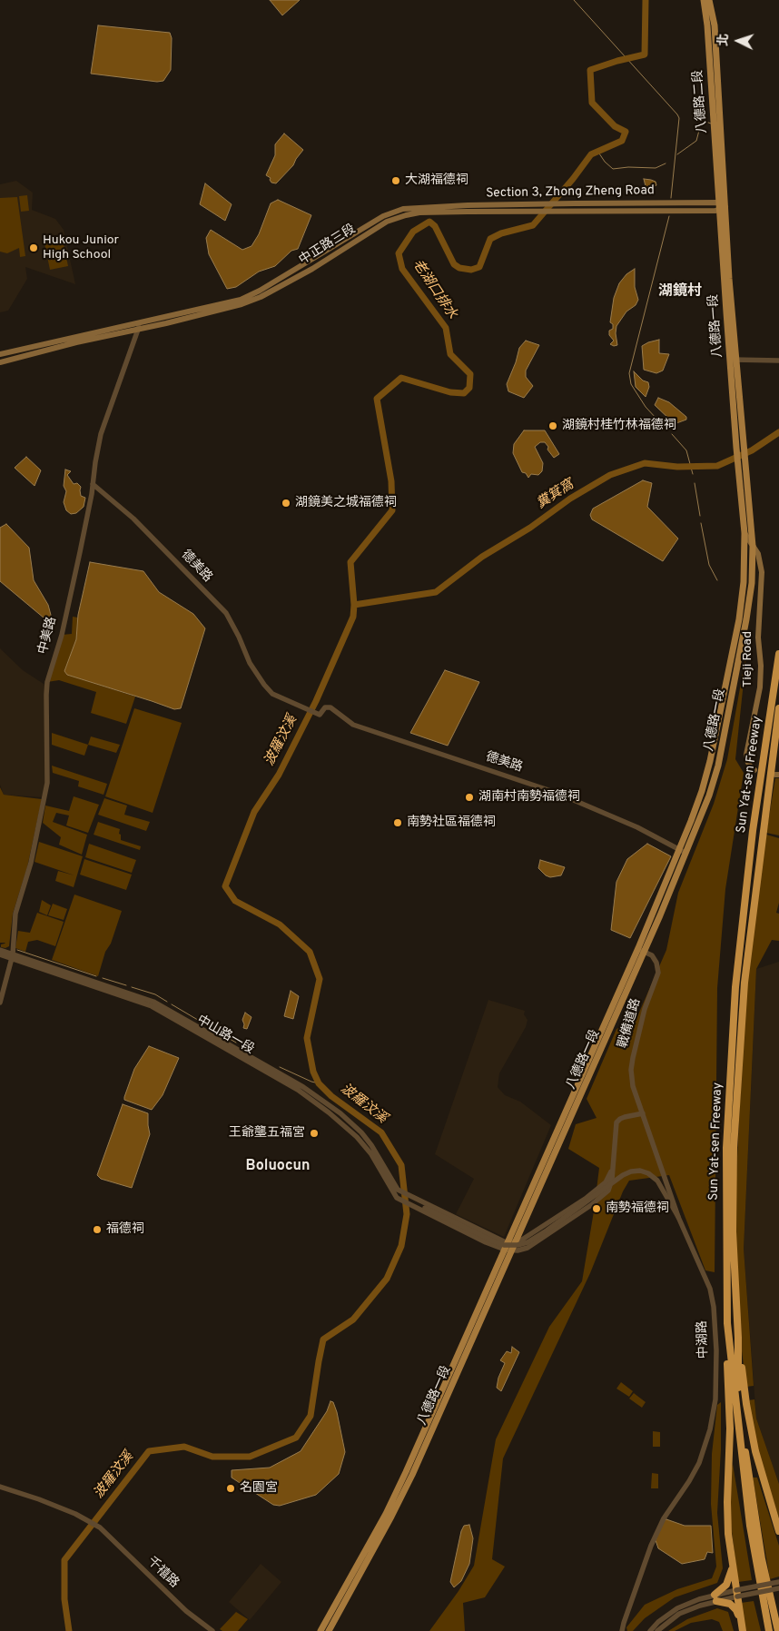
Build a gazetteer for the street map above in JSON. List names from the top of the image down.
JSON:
{
  "streets": {
    "highway": ["Sun Yat-sen Freeway"],
    "main road": [
      "八德路二段",
      "Section 3, Zhong Zheng Road",
      "中正路三段",
      "八德路一段",
      "Tieji Road"
    ],
    "street": [
      "德美路",
      "中美路",
      "戰備道路",
      "中山路一段",
      "中湖路",
      "千禧路"
    ]
  },
  "crossings": [
    ["八德路二段", "Section 3, Zhong Zheng Road"],
    ["八德路二段", "八德路一段"],
    ["Section 3, Zhong Zheng Road", "中正路三段"],
    ["Section 3, Zhong Zheng Road", "八德路一段"],
    ["Section 3, Zhong Zheng Road", "中美路"],
    ["中正路三段", "八德路一段"],
    ["中正路三段", "中美路"],
    ["八德路一段", "德美路"],
    ["八德路一段", "Tieji Road"],
    ["八德路一段", "戰備道路"],
    ["德美路", "中美路"],
    ["中美路", "中山路一段"],
    ["戰備道路", "中湖路"]
  ],
  "districts": ["湖鏡村", "Boluocun"],
  "water": ["老湖口排水", "糞箕窩", "波羅汶溪"],
  "places": [
    "大湖福德祠",
    "Hukou Junior High School",
    "湖鏡村桂竹林福德祠",
    "湖鏡美之城福德祠",
    "湖南村南勢福德祠",
    "南勢社區福德祠",
    "王爺壟五福宮",
    "南勢福德祠",
    "福德祠",
    "名園宮"
  ],
  "north": "left"
}
